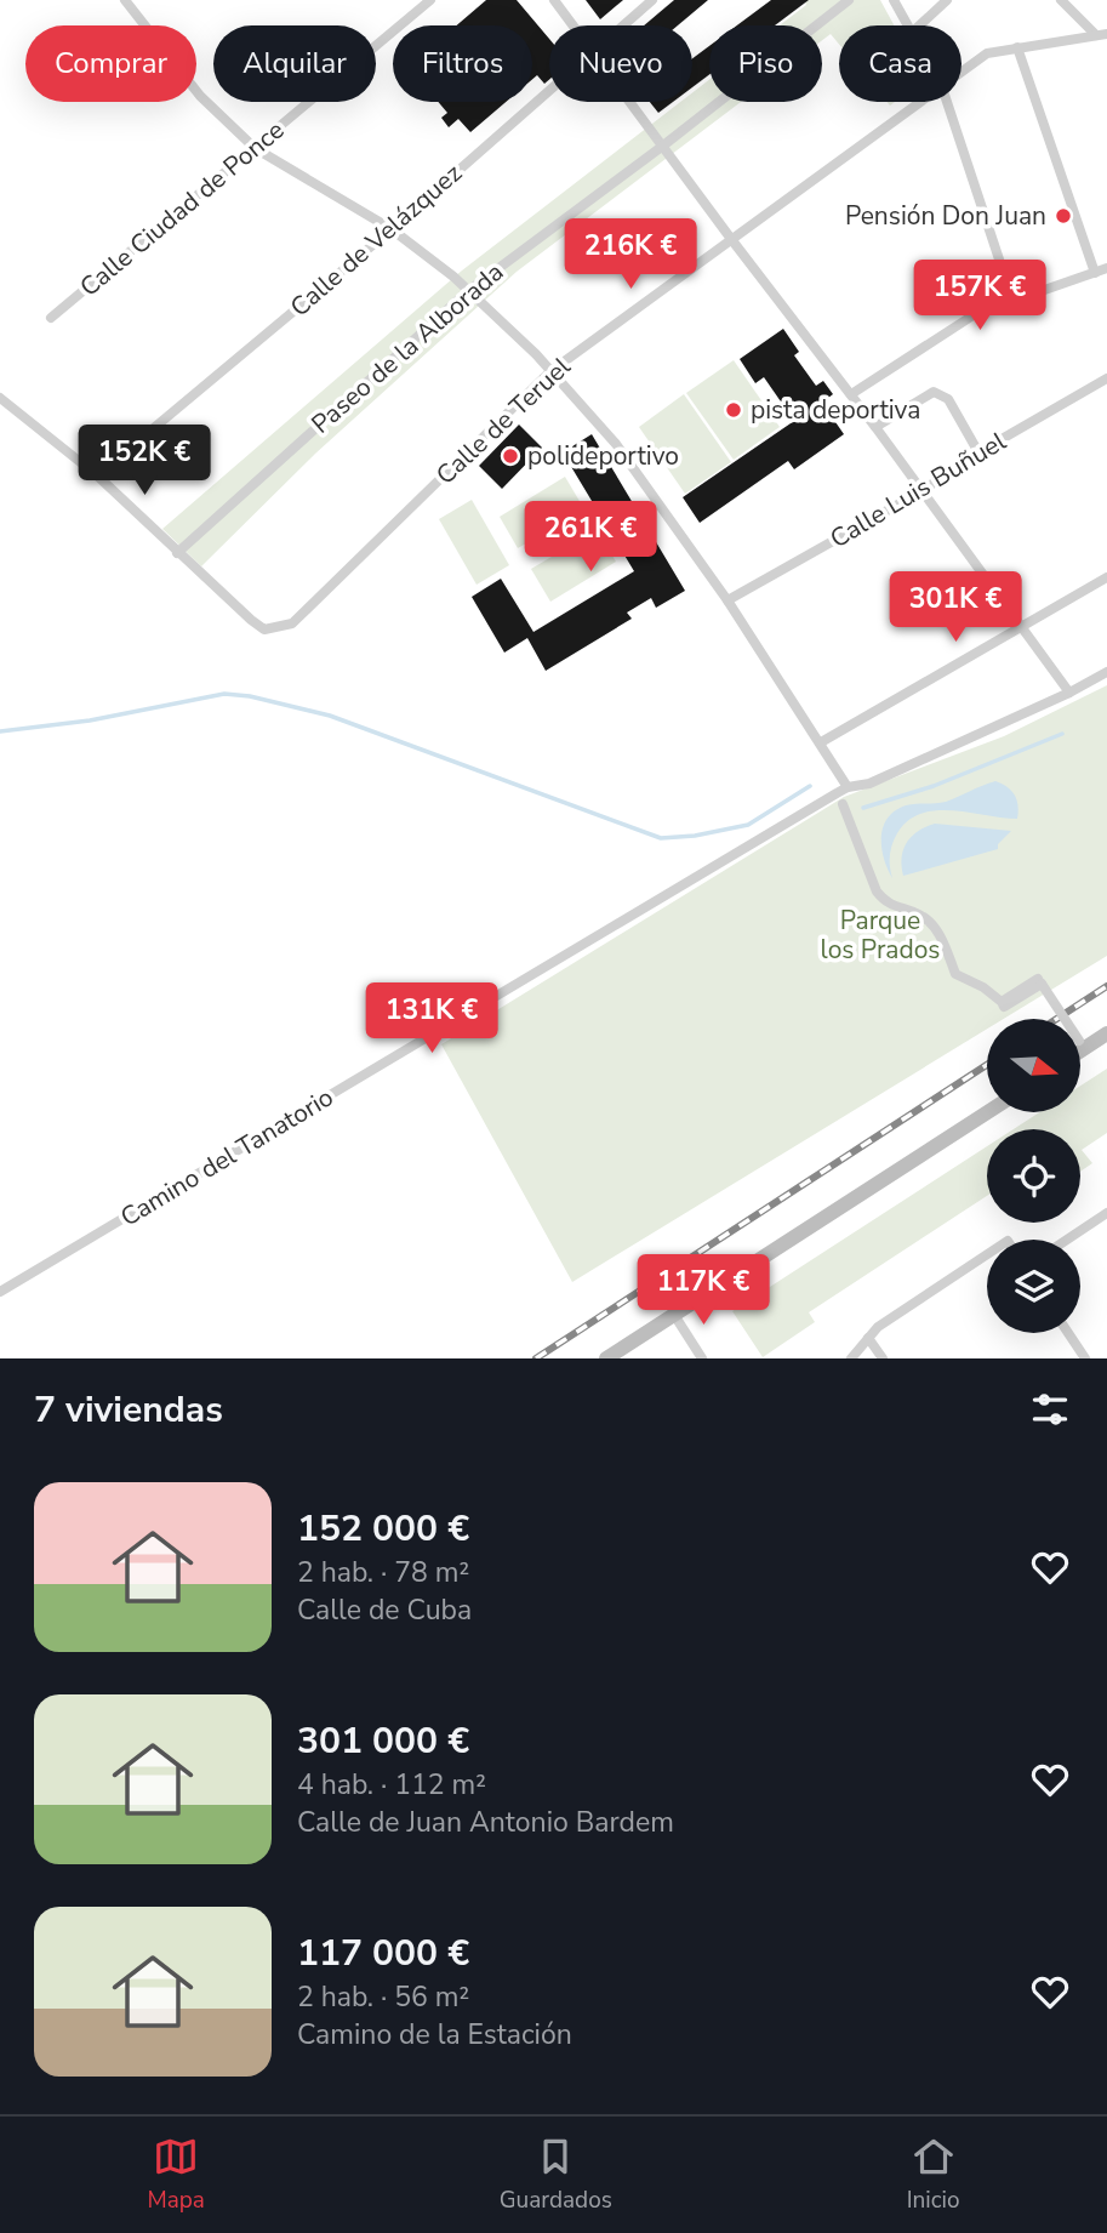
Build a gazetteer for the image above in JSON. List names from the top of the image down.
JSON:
{
  "streets": {
    "street": [
      "Calle Ciudad de Ponce",
      "Calle de Velázquez",
      "Paseo de la Alborada",
      "Calle de Teruel",
      "Calle Luis Buñuel",
      "Camino del Tanatorio"
    ]
  },
  "crossings": [
    ["Paseo de la Alborada", "Calle de Teruel"]
  ],
  "parks": ["Parque los Prados"],
  "places": ["Pensión Don Juan", "pista deportiva", "polideportivo"],
  "north": "right",
  "page": {
    "chip": [
      "Comprar",
      "Alquilar",
      "Filtros",
      "Nuevo",
      "Piso",
      "Casa"
    ],
    "price": [
      "216K €",
      "157K €",
      "152K €",
      "261K €",
      "301K €",
      "131K €",
      "117K €"
    ],
    "heading": "7 viviendas",
    "list": [
      {
        "name": "152 000 €",
        "note": "2 hab. · 78 m² · Calle de Cuba"
      },
      {
        "name": "301 000 €",
        "note": "4 hab. · 112 m² · Calle de Juan Antonio Bardem"
      },
      {
        "name": "117 000 €",
        "note": "2 hab. · 56 m² · Camino de la Estación"
      }
    ],
    "tabs": ["Mapa", "Guardados", "Inicio"]
  }
}
